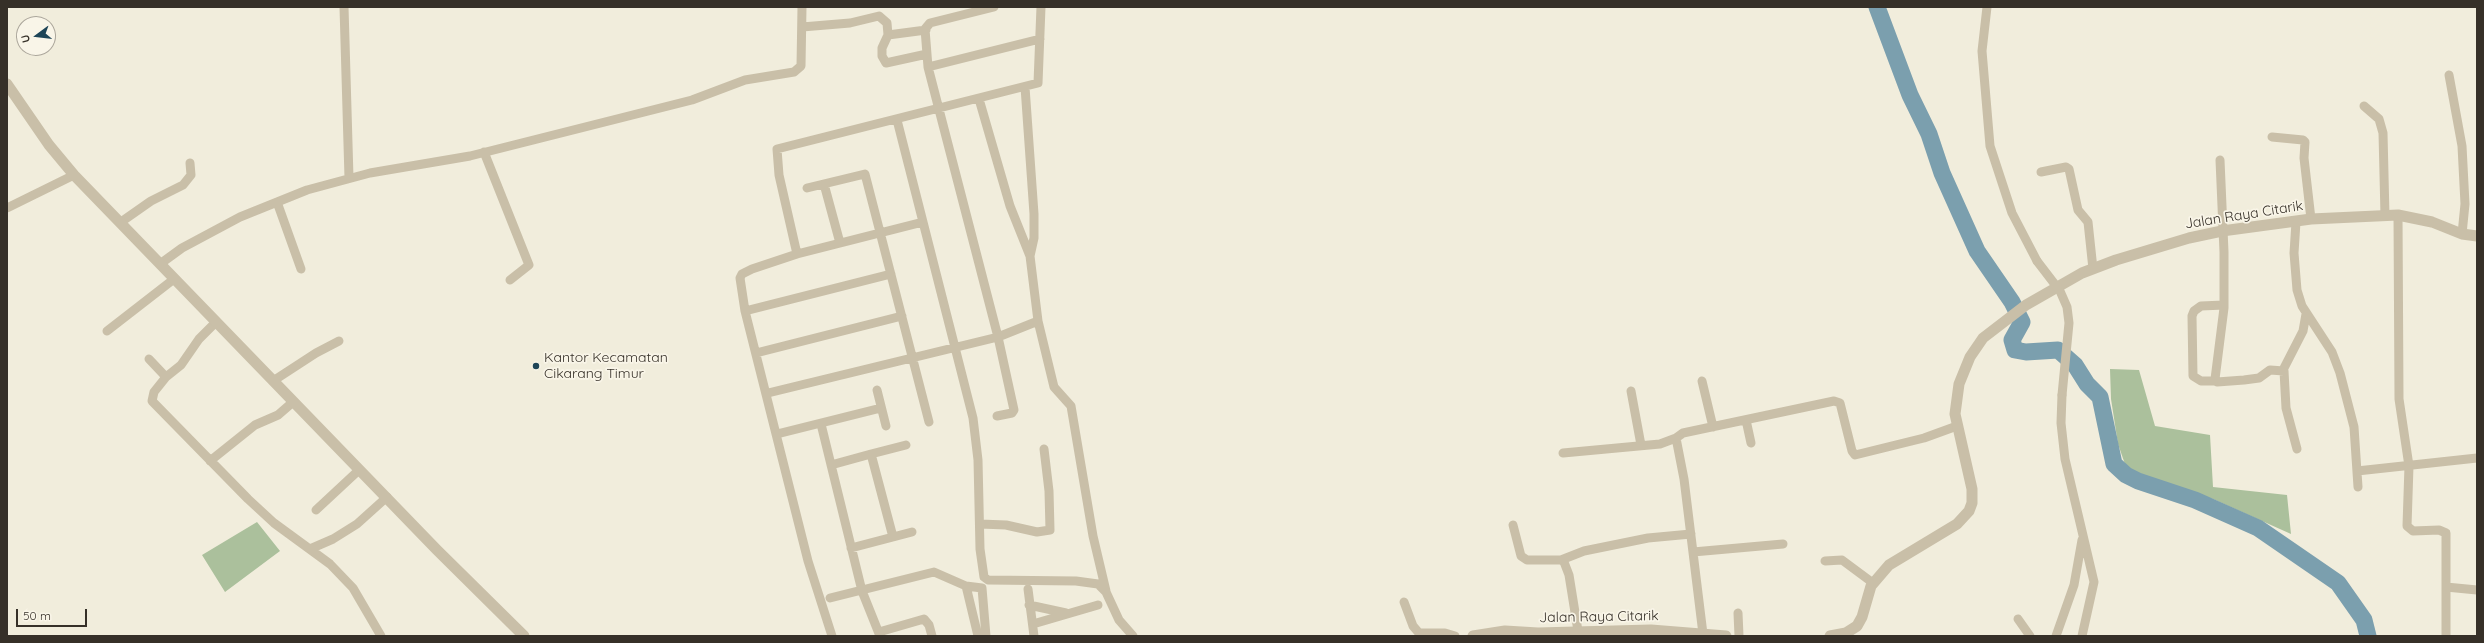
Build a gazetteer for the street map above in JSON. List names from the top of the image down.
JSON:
{
  "streets": {
    "street": ["Jalan Raya Citarik"]
  },
  "places": ["Kantor Kecamatan Cikarang Timur"],
  "scale_bar": "50 m",
  "north": "left"
}
